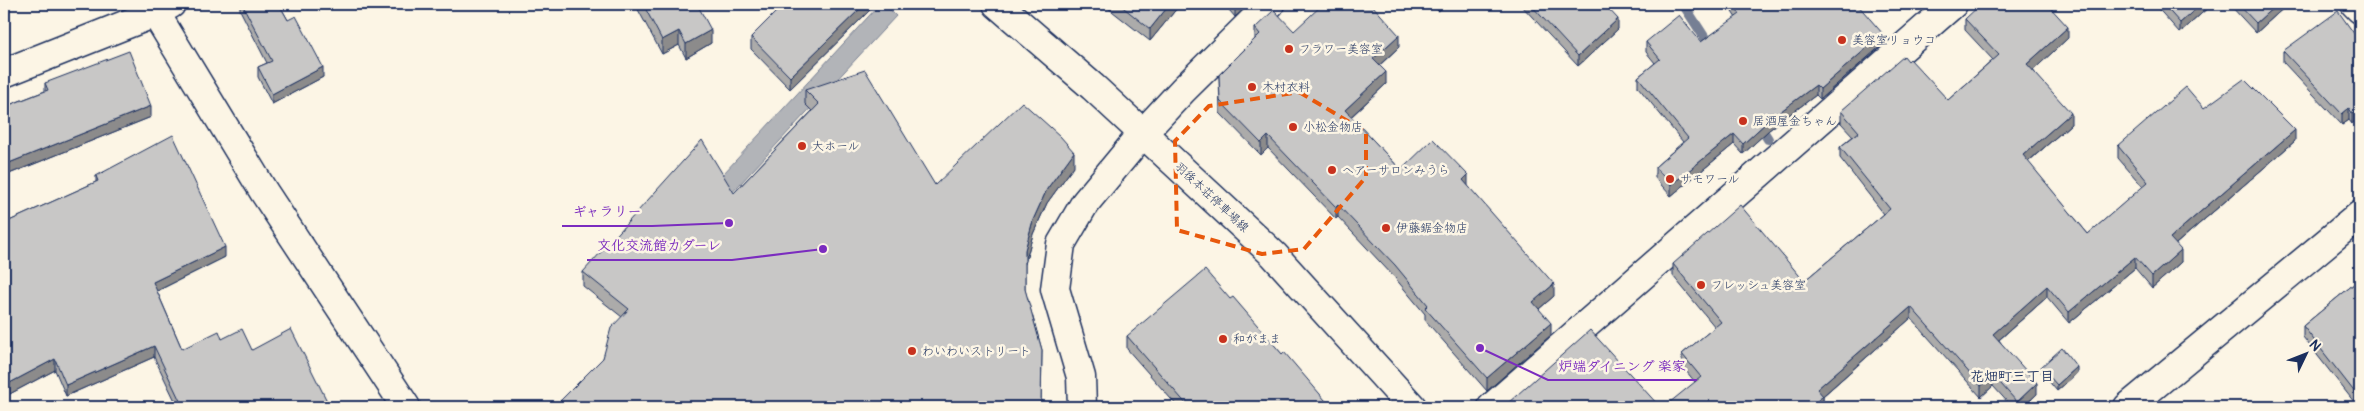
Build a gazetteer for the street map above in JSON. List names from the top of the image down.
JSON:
{
  "streets": {
    "street": ["羽後本荘停車場線"]
  },
  "districts": ["花畑町三丁目"],
  "places": [
    "美容室リョウコ",
    "フラワー美容室",
    "木村衣料",
    "居酒屋金ちゃん",
    "小松金物店",
    "大ホール",
    "ヘアーサロンみうら",
    "サモワール",
    "ギャラリー",
    "伊藤鋸金物店",
    "文化交流館カダーレ",
    "フレッシュ美容室",
    "和がまま",
    "炉端ダイニング 楽家",
    "わいわいストリート"
  ],
  "north": "top right"
}
